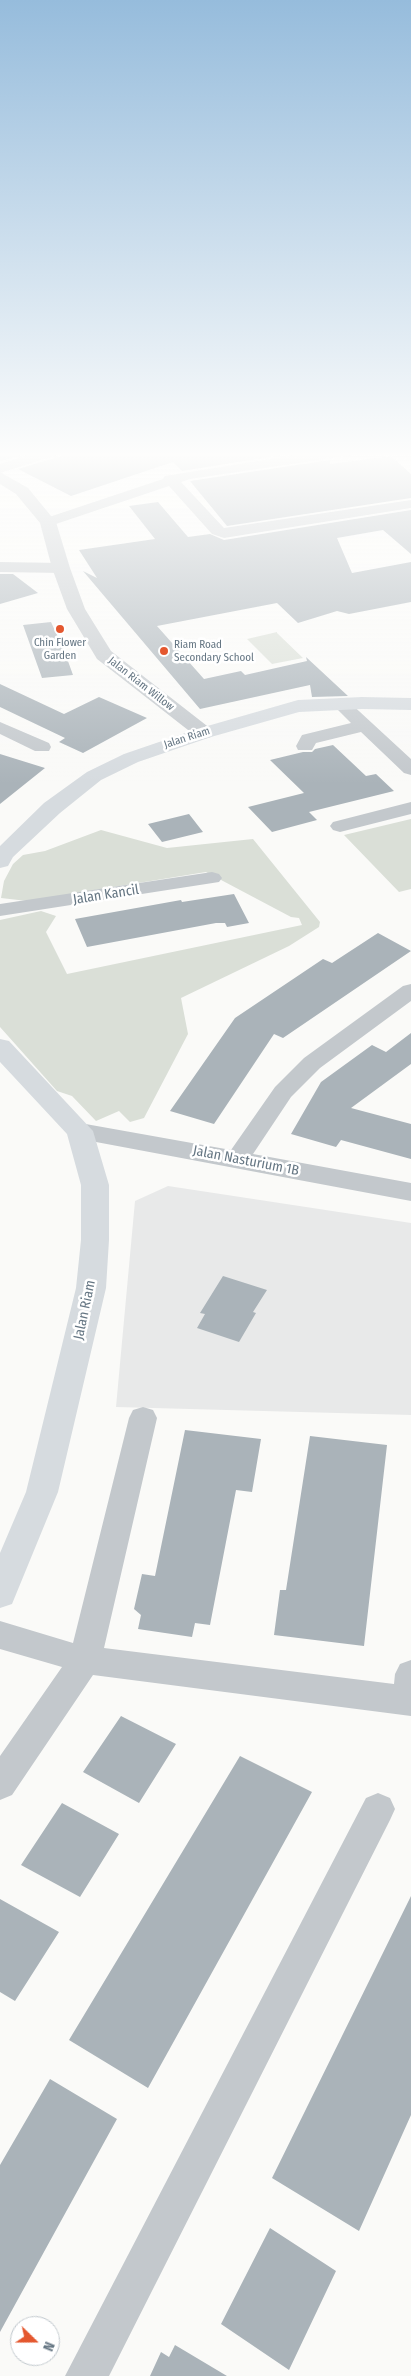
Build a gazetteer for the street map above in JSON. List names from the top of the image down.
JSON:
{
  "streets": {
    "main road": ["Jalan Riam"],
    "street": ["Jalan Riam Willow", "Jalan Kancil", "Jalan Nasturium 1B"]
  },
  "crossings": [
    ["Jalan Riam Willow", "Jalan Riam"],
    ["Jalan Riam", "Jalan Nasturium 1B"]
  ],
  "places": ["Chin Flower Garden", "Riam Road Secondary School"],
  "north": "right"
}
